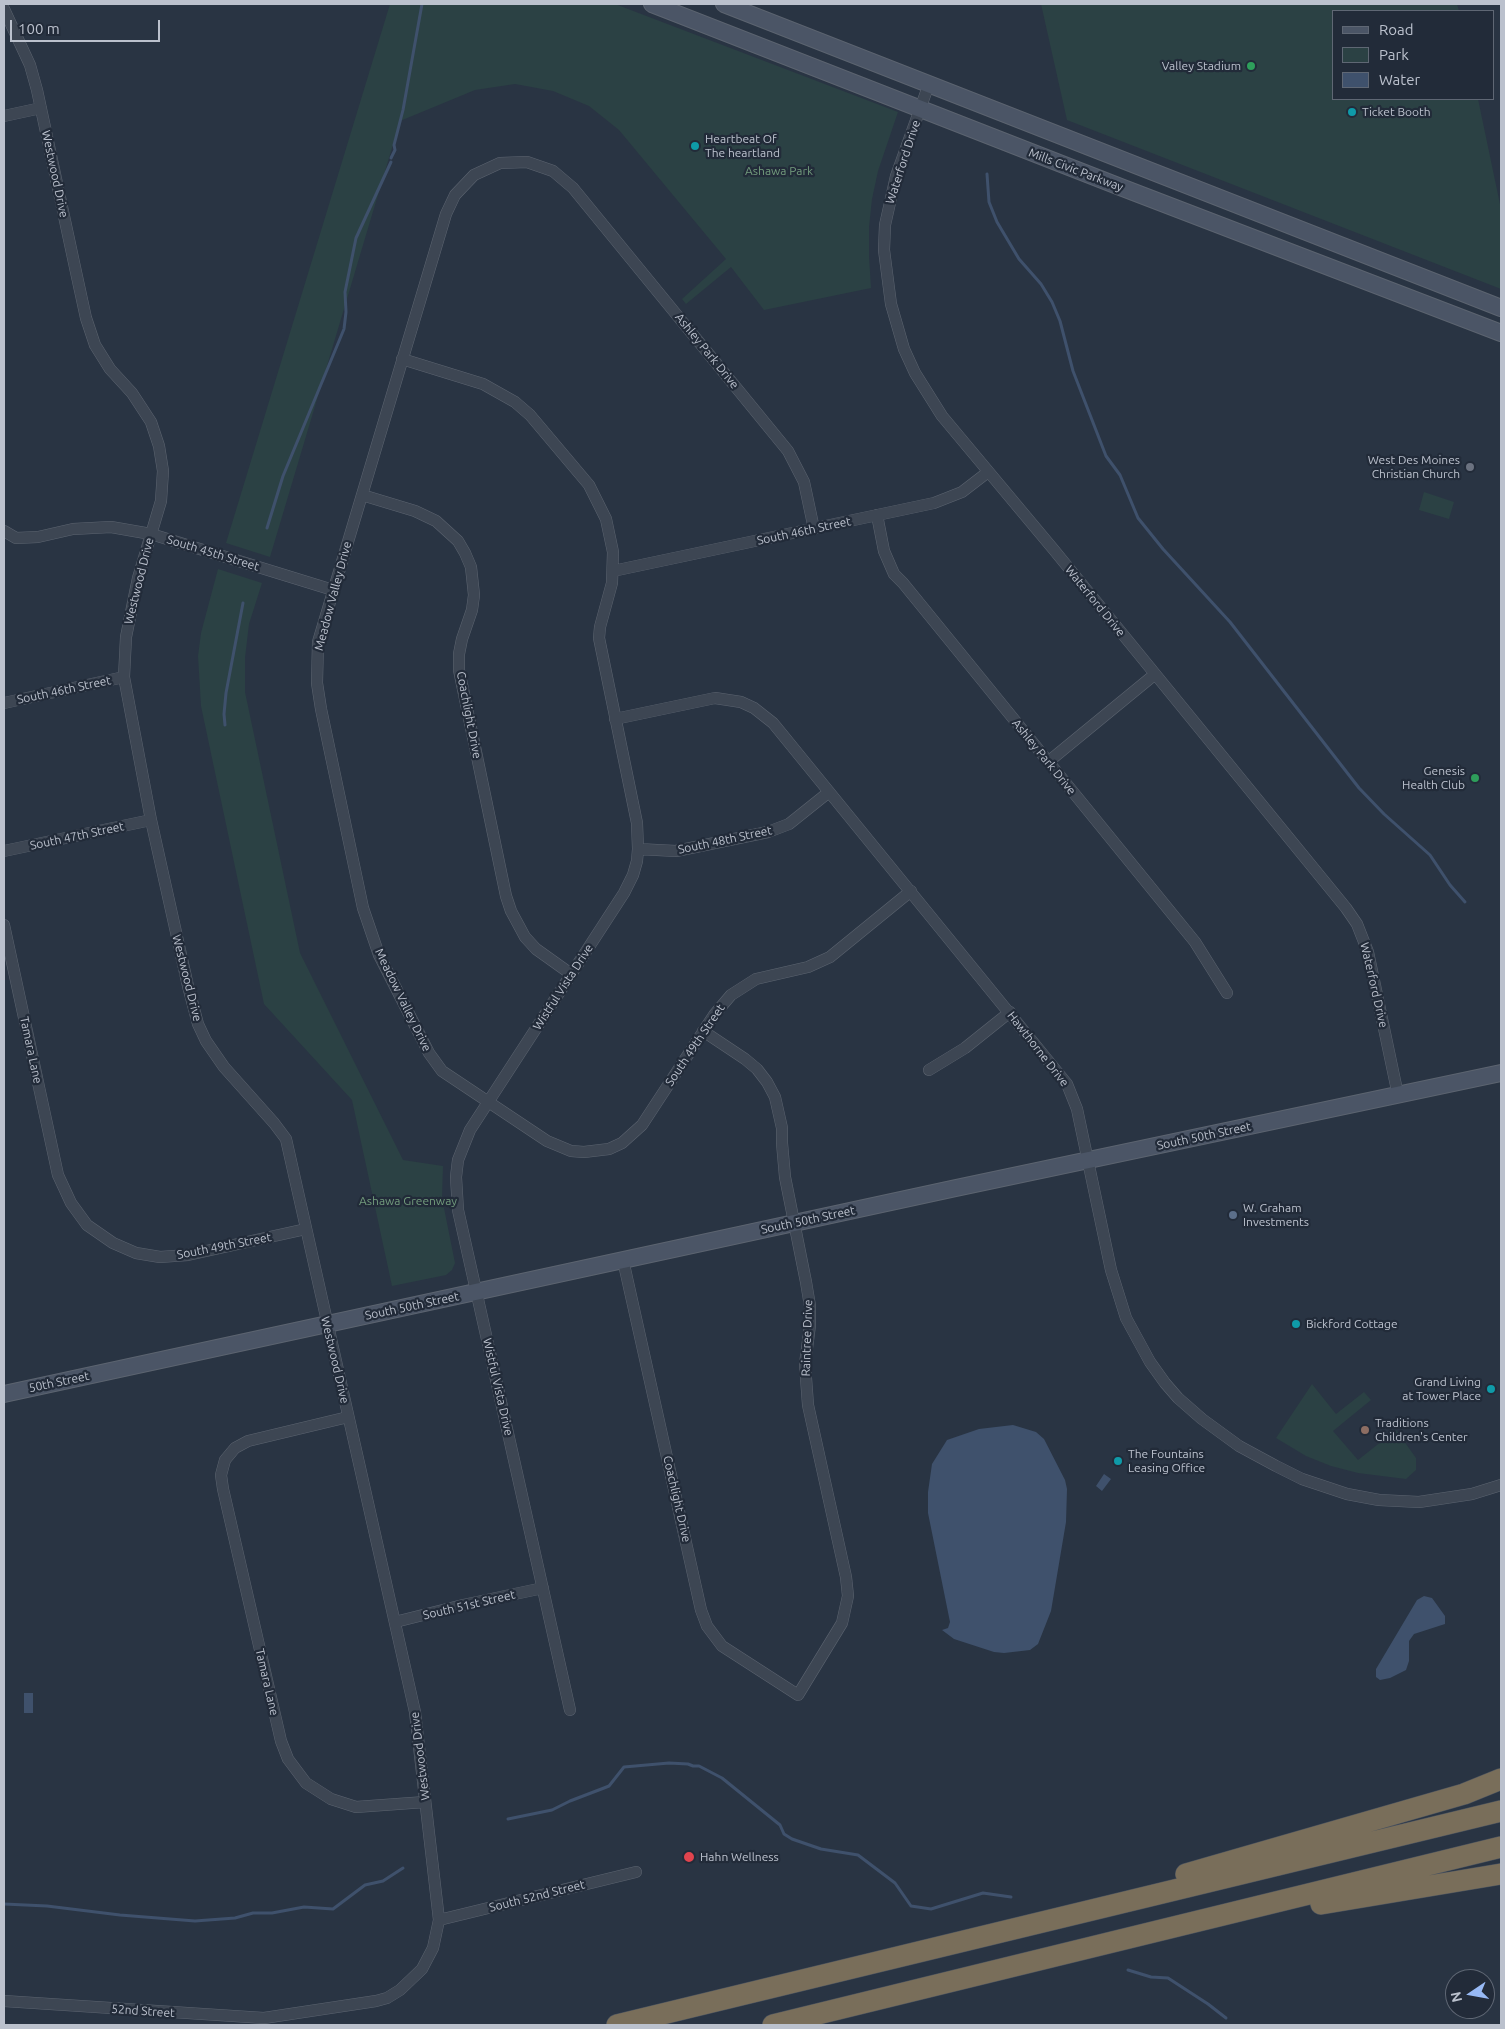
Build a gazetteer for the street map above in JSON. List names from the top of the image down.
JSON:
{
  "streets": {
    "main road": ["Mills Civic Parkway", "South 50th Street", "50th Street"],
    "street": [
      "Waterford Drive",
      "Westwood Drive",
      "Ashley Park Drive",
      "South 46th Street",
      "South 45th Street",
      "Meadow Valley Drive",
      "Coachlight Drive",
      "South 47th Street",
      "South 48th Street",
      "Wistful Vista Drive",
      "South 49th Street",
      "Hawthorne Drive",
      "Tamara Lane",
      "Raintree Drive",
      "South 51st Street",
      "South 52nd Street",
      "52nd Street"
    ]
  },
  "crossings": [
    ["Waterford Drive", "Mills Civic Parkway"],
    ["Waterford Drive", "South 46th Street"],
    ["Waterford Drive", "South 50th Street"],
    ["Westwood Drive", "South 46th Street"],
    ["Westwood Drive", "South 45th Street"],
    ["Westwood Drive", "South 47th Street"],
    ["Westwood Drive", "South 49th Street"],
    ["Westwood Drive", "Tamara Lane"],
    ["Westwood Drive", "South 50th Street"],
    ["Westwood Drive", "South 51st Street"],
    ["Westwood Drive", "South 52nd Street"],
    ["Westwood Drive", "52nd Street"],
    ["Ashley Park Drive", "South 46th Street"],
    ["Ashley Park Drive", "Meadow Valley Drive"],
    ["South 46th Street", "Wistful Vista Drive"],
    ["South 45th Street", "Meadow Valley Drive"],
    ["Meadow Valley Drive", "Coachlight Drive"],
    ["Meadow Valley Drive", "Wistful Vista Drive"],
    ["Meadow Valley Drive", "South 49th Street"],
    ["Coachlight Drive", "Wistful Vista Drive"],
    ["Coachlight Drive", "South 50th Street"],
    ["Coachlight Drive", "Raintree Drive"],
    ["South 48th Street", "Wistful Vista Drive"],
    ["South 48th Street", "Hawthorne Drive"],
    ["Wistful Vista Drive", "South 49th Street"],
    ["Wistful Vista Drive", "Hawthorne Drive"],
    ["Wistful Vista Drive", "South 50th Street"],
    ["Wistful Vista Drive", "South 51st Street"],
    ["South 49th Street", "Hawthorne Drive"],
    ["South 49th Street", "Tamara Lane"],
    ["South 49th Street", "Raintree Drive"],
    ["Hawthorne Drive", "South 50th Street"],
    ["South 50th Street", "Raintree Drive"],
    ["South 50th Street", "50th Street"]
  ],
  "parks": ["Ashawa Park", "Ashawa Greenway"],
  "places": [
    "Valley Stadium",
    "Ticket Booth",
    "Heartbeat Of The heartland",
    "West Des Moines Christian Church",
    "Genesis Health Club",
    "W. Graham Investments",
    "Bickford Cottage",
    "Grand Living at Tower Place",
    "Traditions Children's Center",
    "The Fountains Leasing Office",
    "Hahn Wellness"
  ],
  "legend": ["Road", "Park", "Water"],
  "scale_bar": "100 m",
  "north": "left"
}
